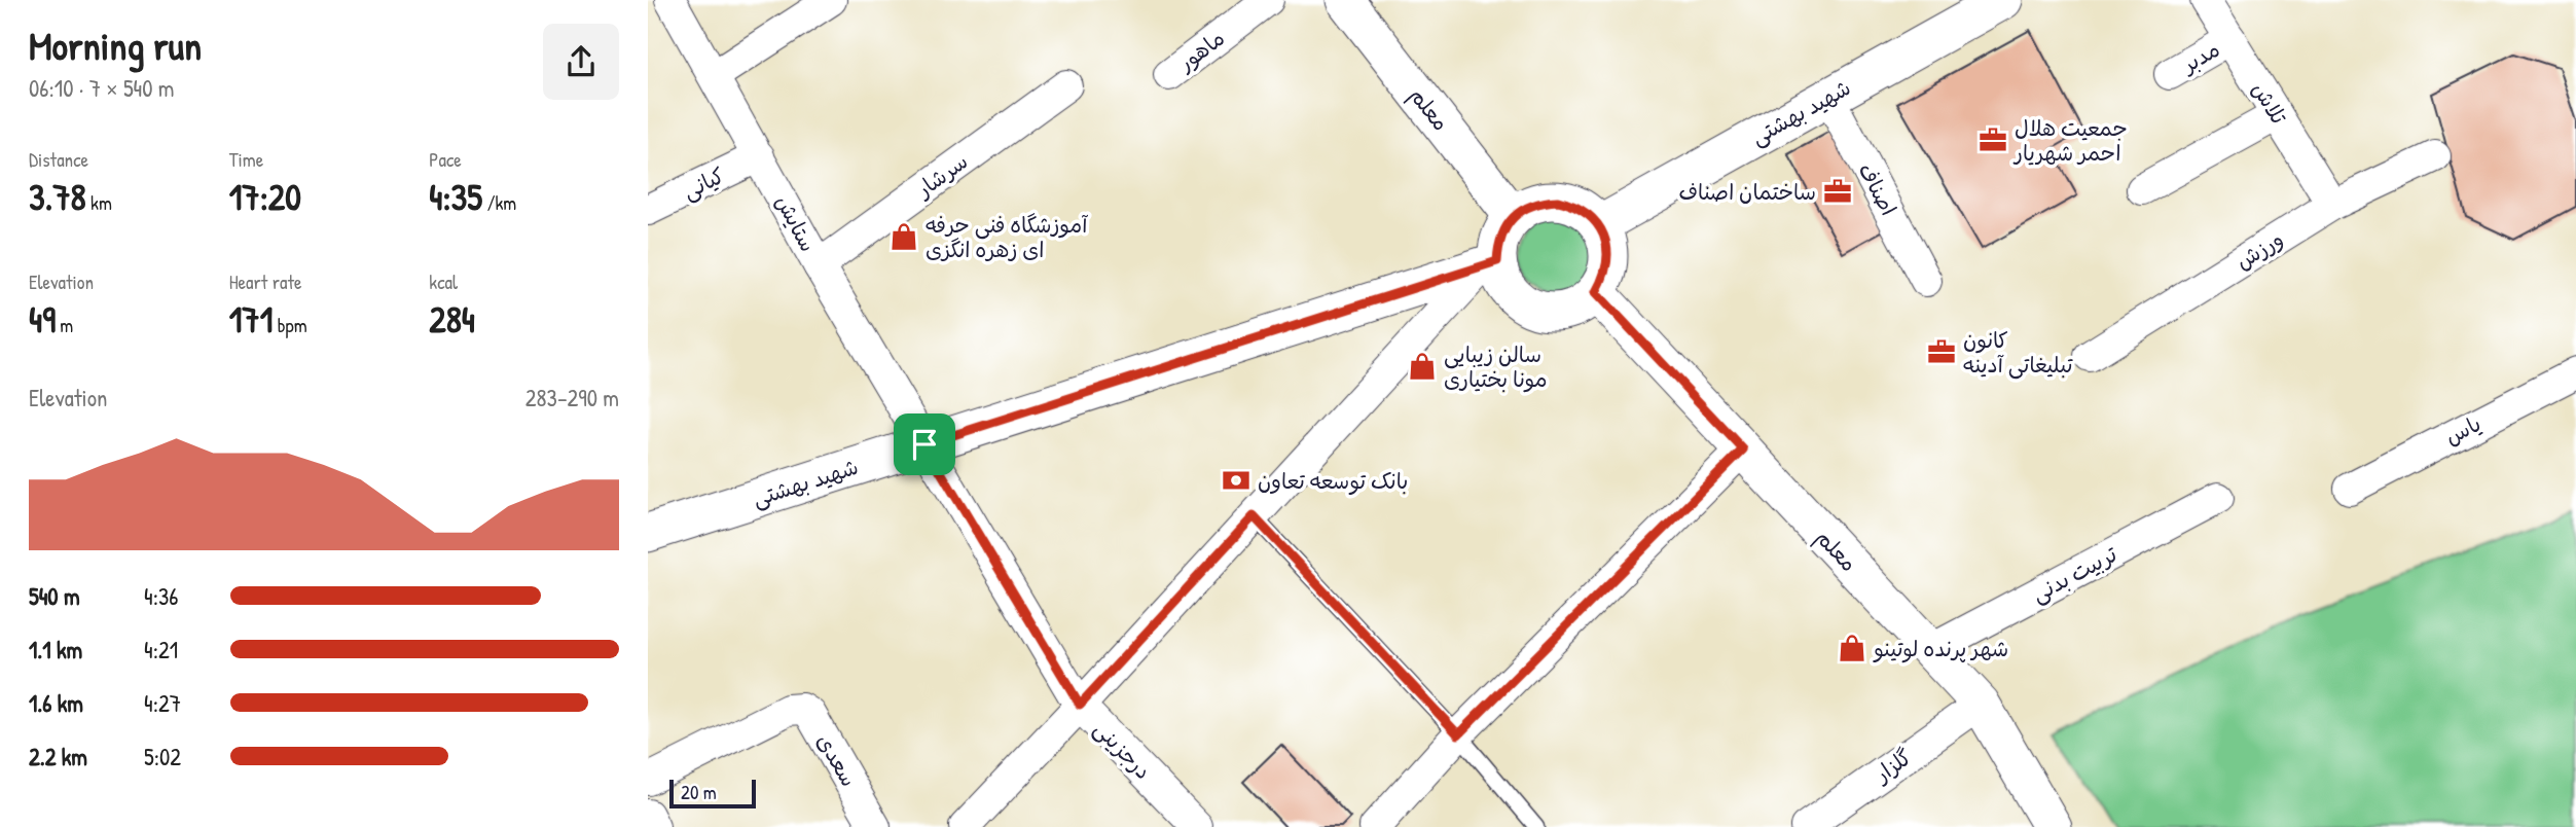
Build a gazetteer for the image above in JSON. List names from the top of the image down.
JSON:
{
  "streets": {
    "street": [
      "ماهور",
      "مدبر",
      "تلاش",
      "معلم",
      "شهید بهشتی",
      "سرشار",
      "کیانی",
      "اصناف",
      "ستایش",
      "ورزش",
      "یاس",
      "تربیت بدنی",
      "درجزینی",
      "سعدی",
      "گلزار"
    ]
  },
  "crossings": [
    ["مدبر", "تلاش"],
    ["تلاش", "ورزش"],
    ["معلم", "شهید بهشتی"],
    ["معلم", "تربیت بدنی"],
    ["معلم", "گلزار"],
    ["شهید بهشتی", "اصناف"],
    ["شهید بهشتی", "ستایش"],
    ["شهید بهشتی", "درجزینی"],
    ["سرشار", "ستایش"],
    ["کیانی", "ستایش"],
    ["ستایش", "درجزینی"]
  ],
  "places": {
    "office": ["جمعیت هلال احمر شهریار", "ساختمان اصناف", "کانون تبلیغاتی آدینه"],
    "shop": ["آموزشگاه فنی حرفه ای زهره انگزی", "سالن زیبایی مونا بختیاری", "شهر پرنده لوتینو"],
    "bank": ["بانک توسعه تعاون"]
  },
  "scale_bar": "20 m",
  "page": {
    "heading": ["Morning run", "06:10 · 7 × 540 m"],
    "stats": [
      ["Distance", "3.78 km"],
      ["Time", "17:20"],
      ["Pace", "4:35 /km"],
      ["Elevation", "49 m"],
      ["Heart rate", "171 bpm"],
      ["kcal", "284"]
    ],
    "chart": ["Elevation", "283–290 m"],
    "list": [
      {
        "name": "540 m",
        "note": "4:36"
      },
      {
        "name": "1.1 km",
        "note": "4:21"
      },
      {
        "name": "1.6 km",
        "note": "4:27"
      },
      {
        "name": "2.2 km",
        "note": "5:02"
      }
    ],
    "scale": "20 m"
  }
}
